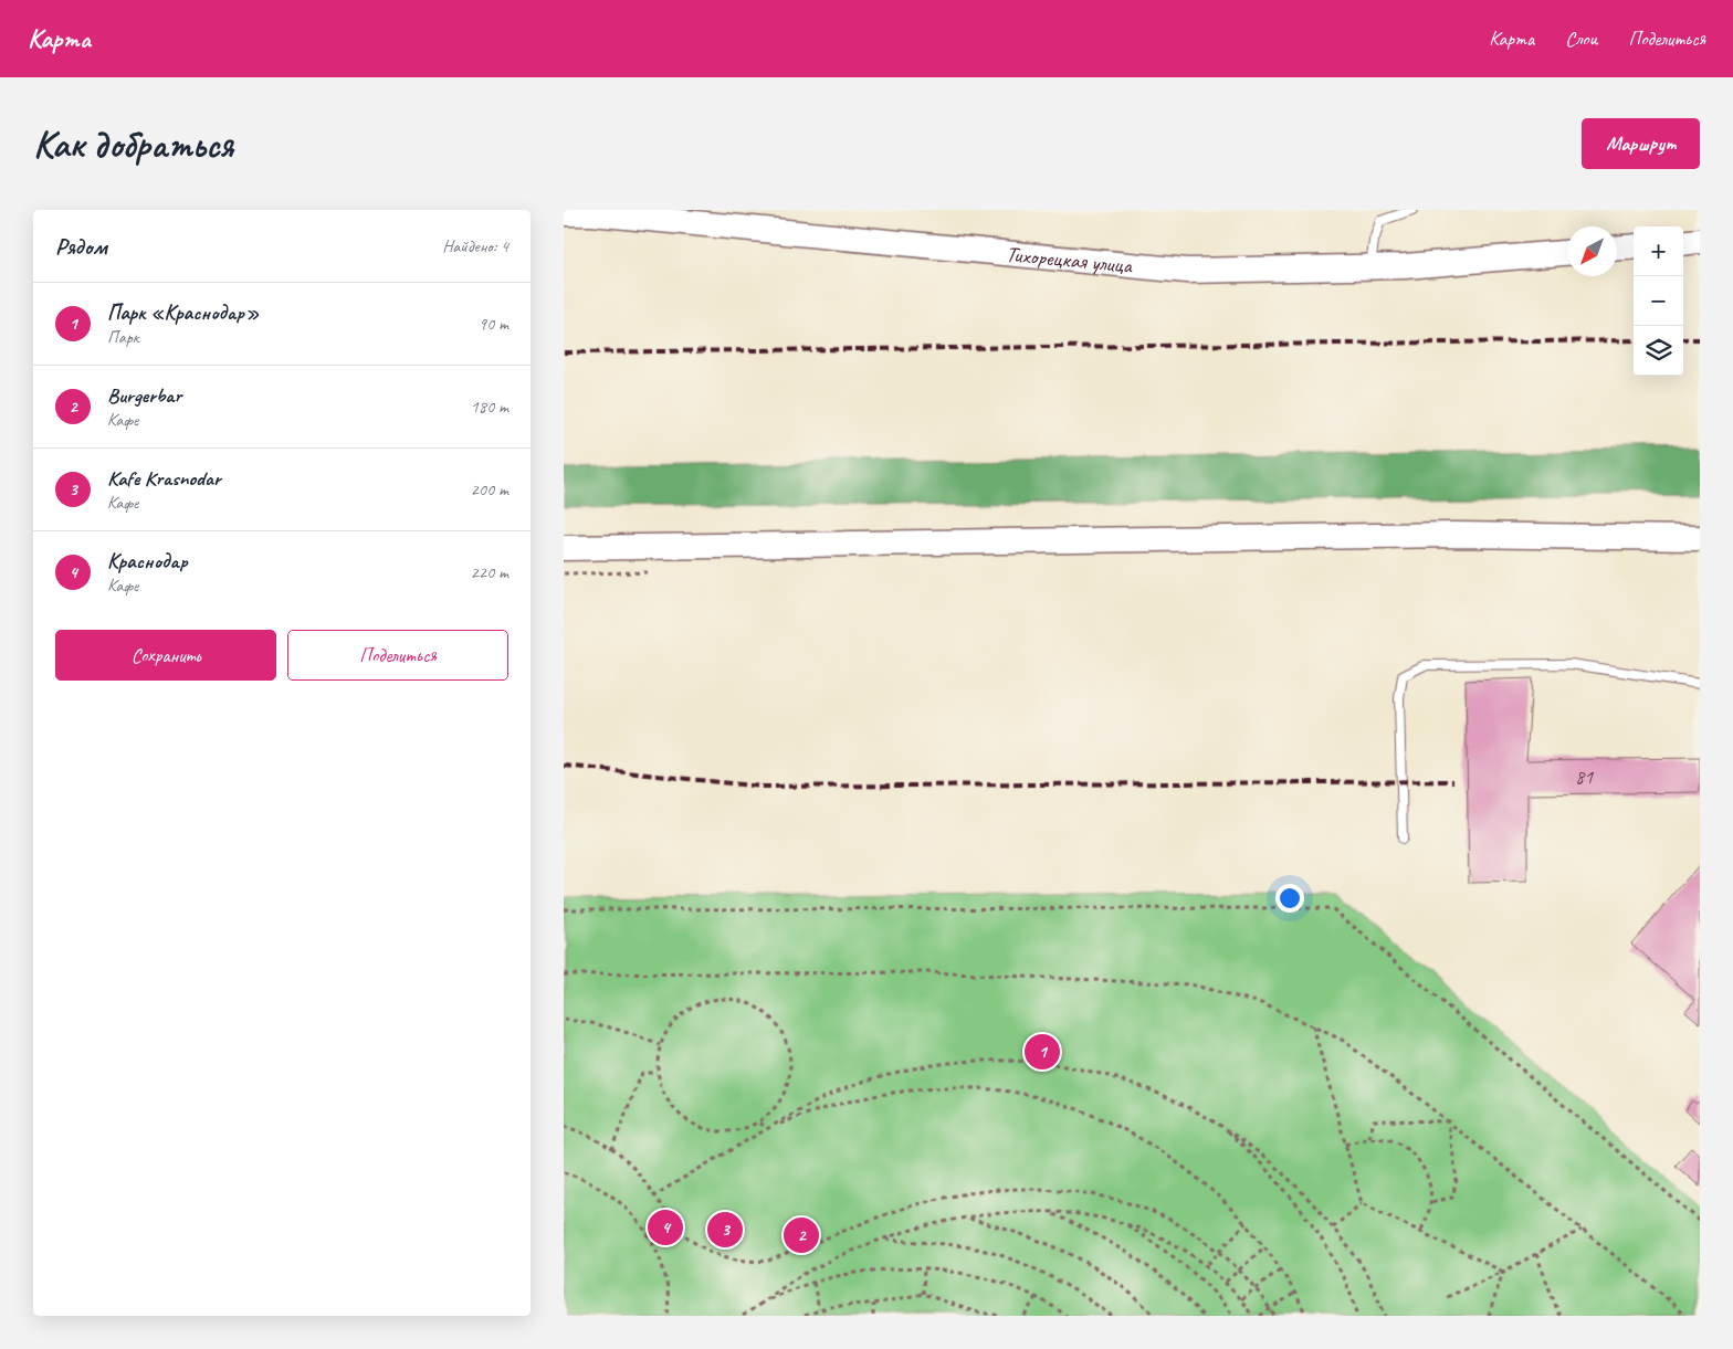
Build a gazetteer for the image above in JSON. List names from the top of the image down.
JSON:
{
  "streets": {
    "street": ["Тихорецкая улица"]
  },
  "house_numbers": ["81"],
  "north": "bottom left",
  "page": {
    "header": "Карта",
    "nav": ["Карта", "Слои", "Поделиться"],
    "buttons": [
      "Маршрут",
      ["Сохранить", "Поделиться"]
    ],
    "title": "Как добраться",
    "heading": ["Рядом", "Найдено: 4"],
    "map_buttons": ["+", "−"],
    "list": [
      {
        "mark": "1",
        "name": "Парк «Краснодар»",
        "note": "Парк",
        "value": "90 m"
      },
      {
        "mark": "2",
        "name": "Burgerbar",
        "note": "Кафе",
        "value": "180 m"
      },
      {
        "mark": "3",
        "name": "Kafe Krasnodar",
        "note": "Кафе",
        "value": "200 m"
      },
      {
        "mark": "4",
        "name": "Краснодар",
        "note": "Кафе",
        "value": "220 m"
      }
    ],
    "pins": [
      "1",
      "4",
      "3",
      "2"
    ]
  }
}
